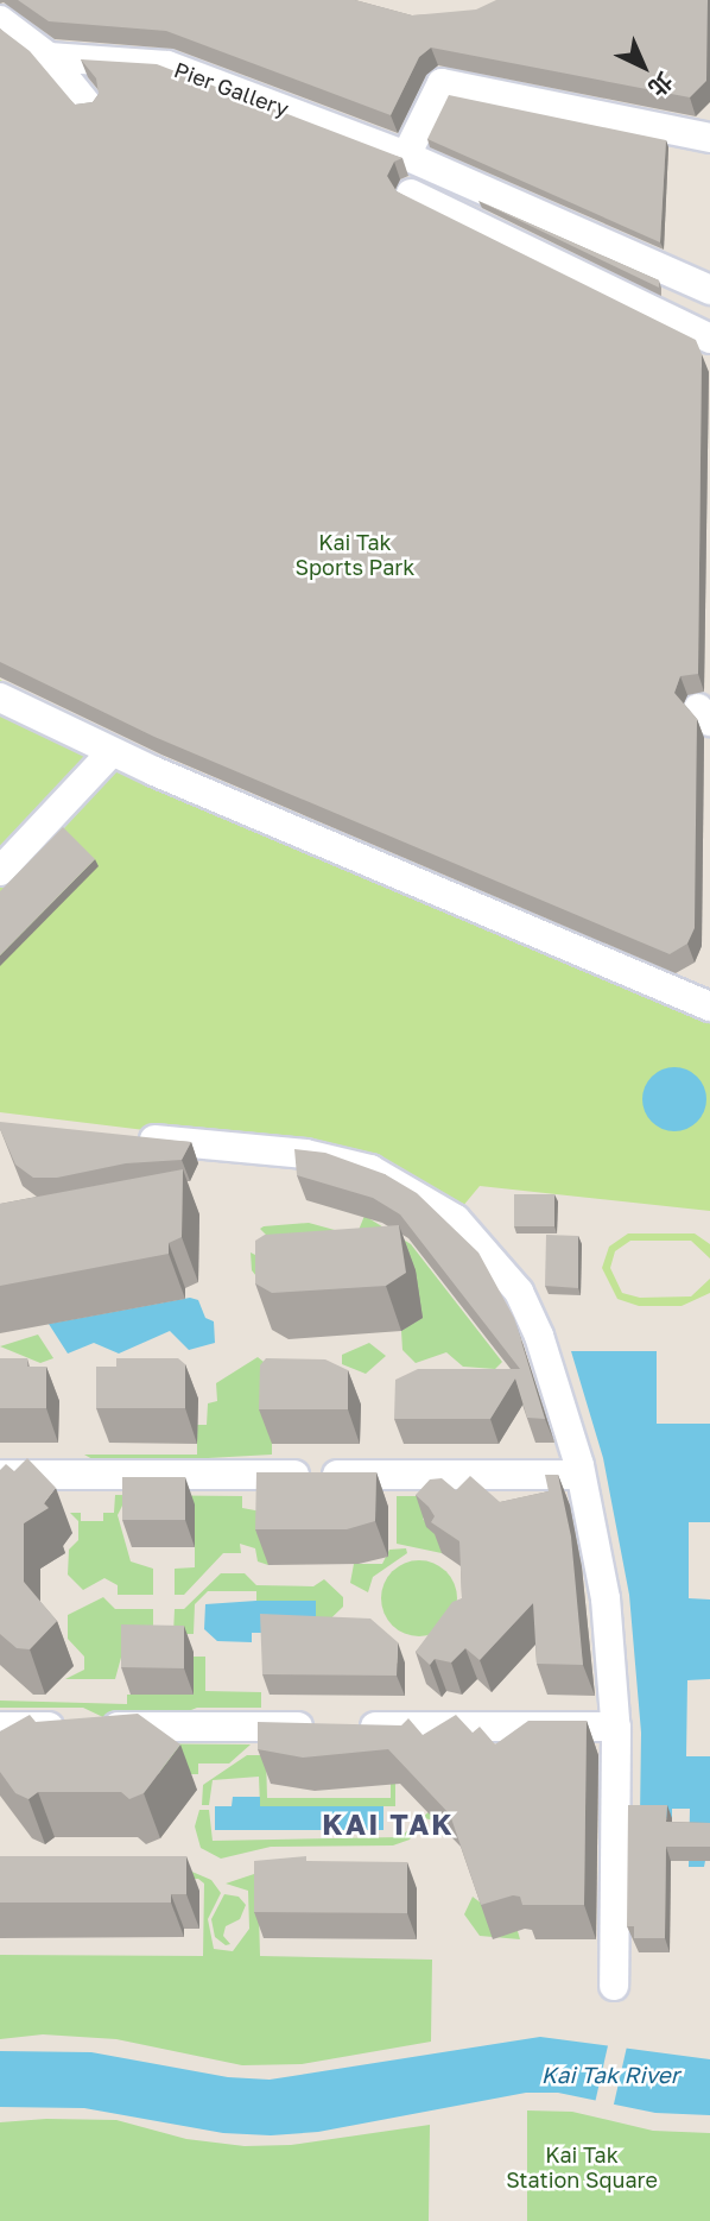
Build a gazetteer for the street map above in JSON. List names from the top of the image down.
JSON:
{
  "streets": {
    "street": ["Pier Gallery"]
  },
  "districts": ["KAI TAK"],
  "water": ["Kai Tak River"],
  "parks": ["Kai Tak Sports Park", "Kai Tak Station Square"],
  "north": "bottom right"
}
